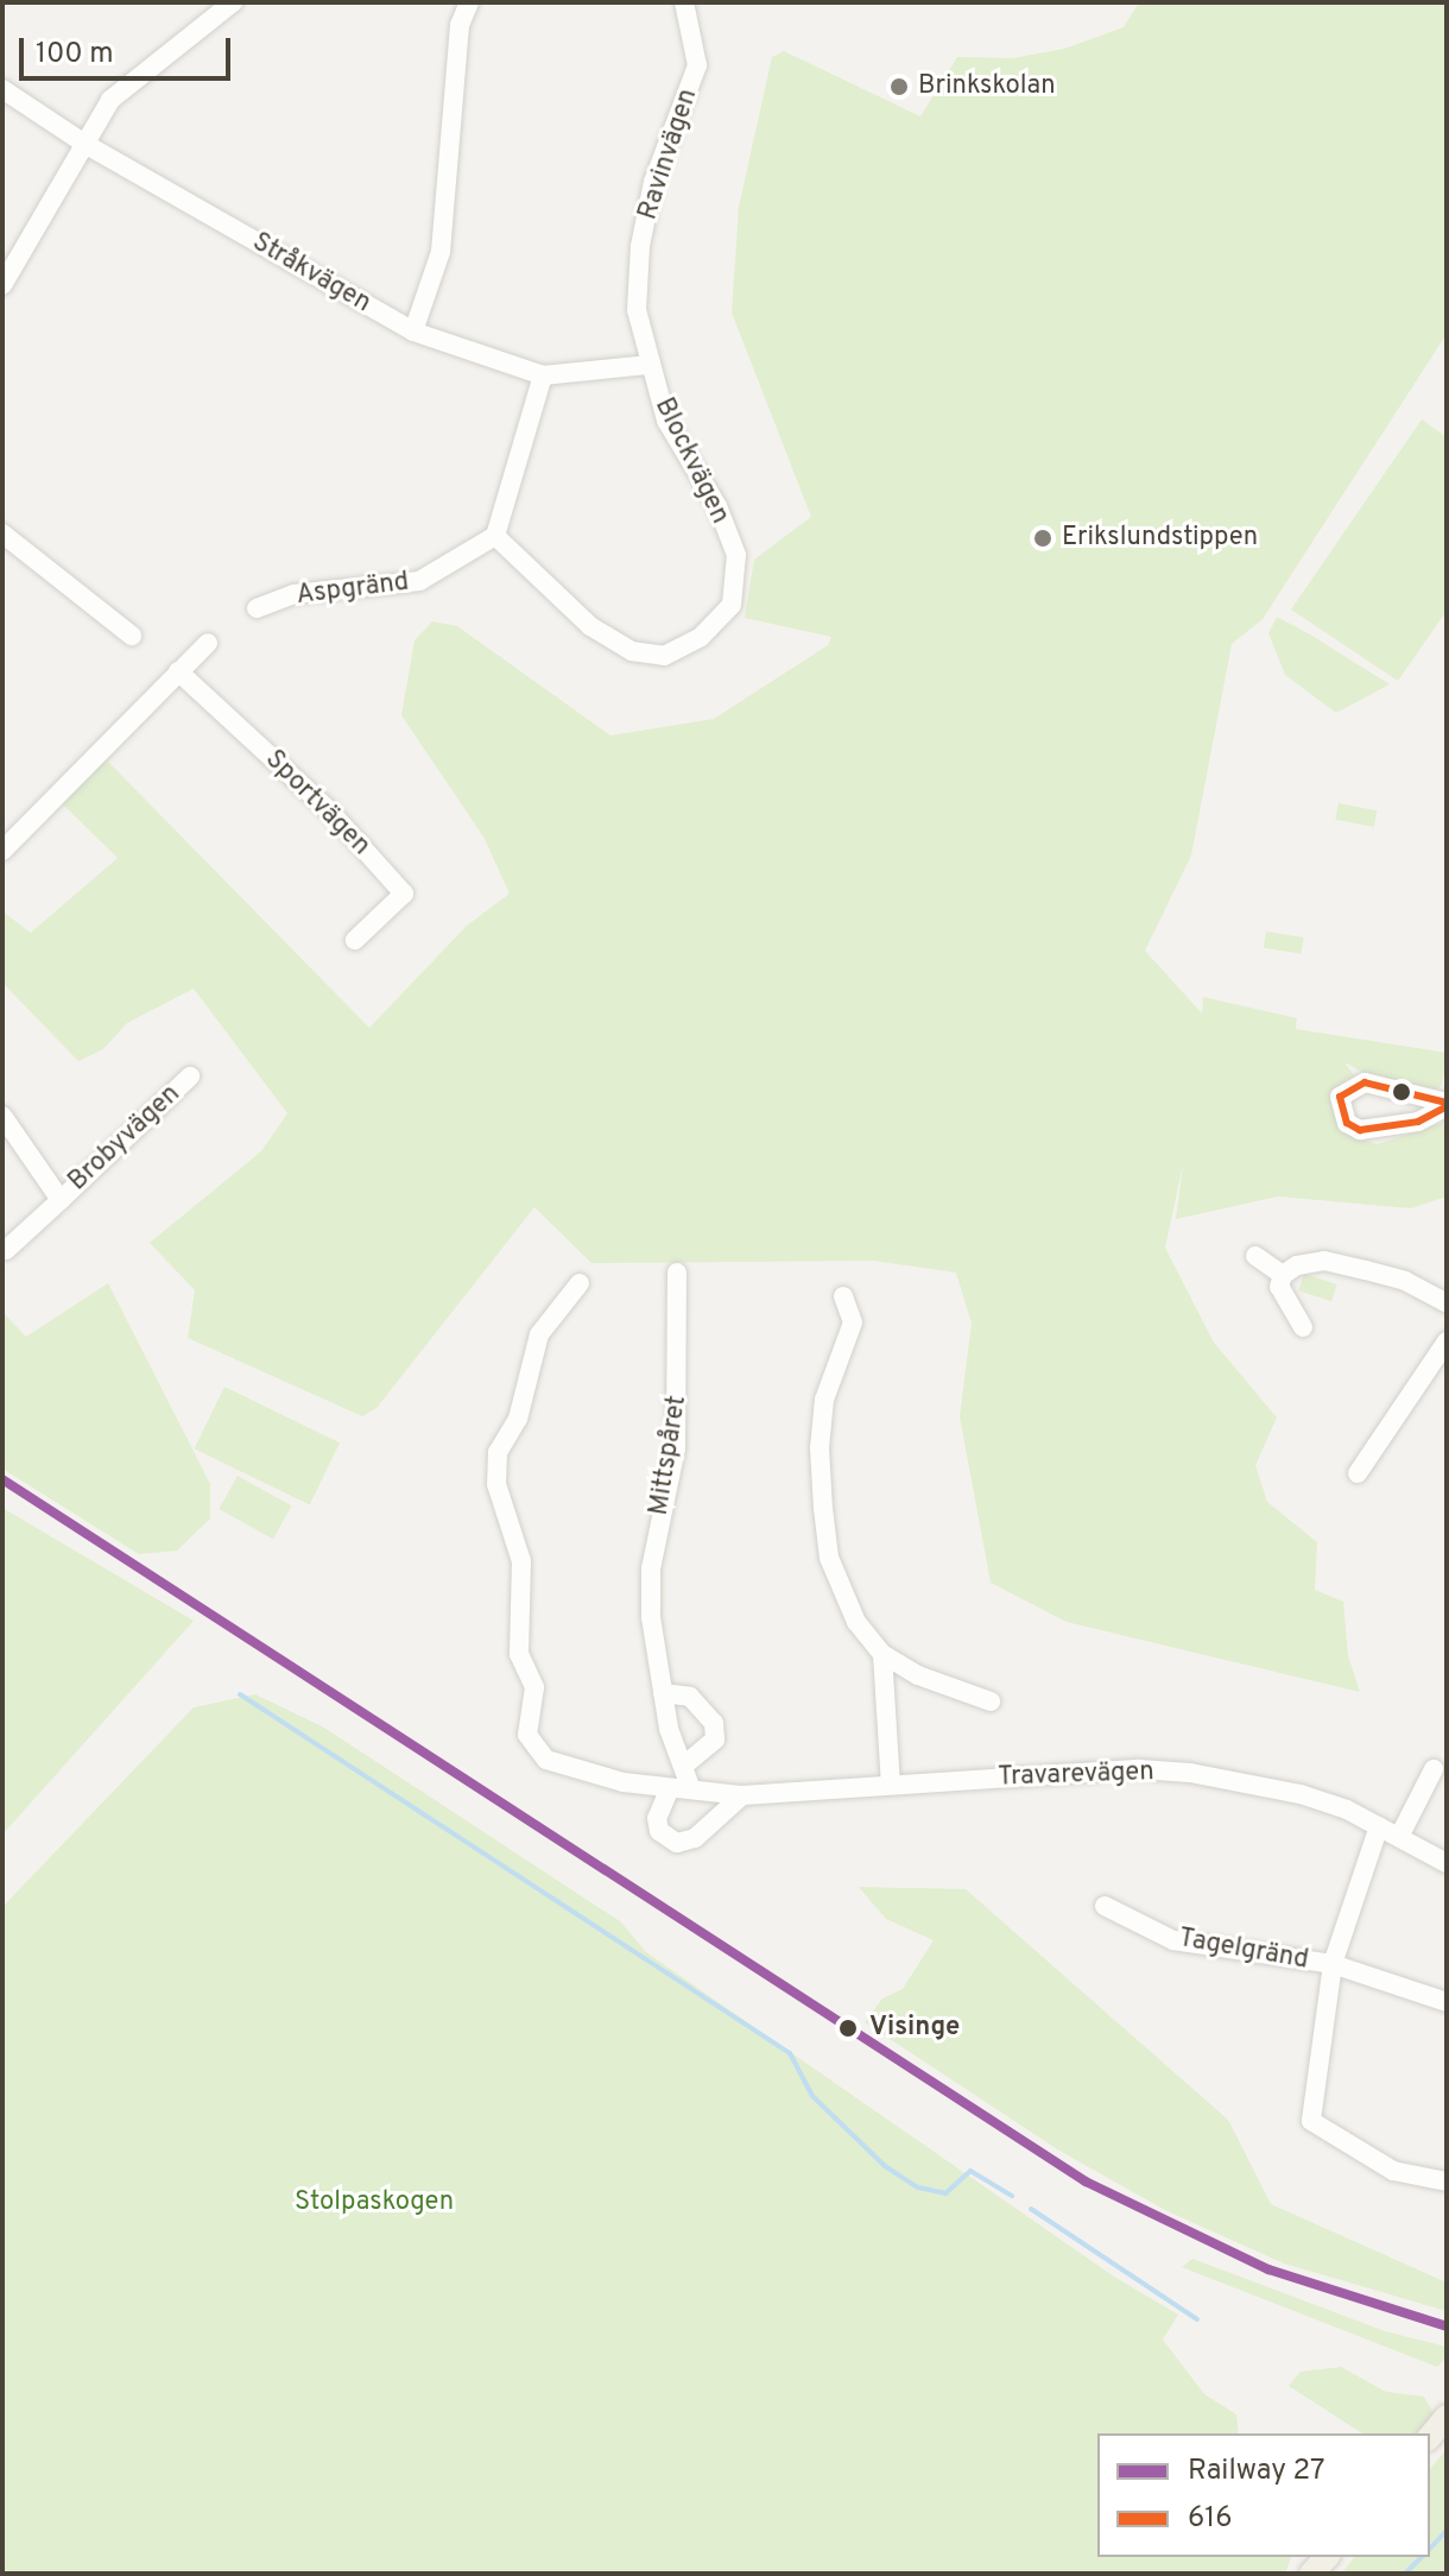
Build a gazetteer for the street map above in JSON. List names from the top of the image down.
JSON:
{
  "streets": {
    "street": [
      "Ravinvägen",
      "Stråkvägen",
      "Blockvägen",
      "Aspgränd",
      "Sportvägen",
      "Brobyvägen",
      "Mittspåret",
      "Travarevägen",
      "Tagelgränd"
    ]
  },
  "crossings": [
    ["Ravinvägen", "Stråkvägen"],
    ["Ravinvägen", "Blockvägen"],
    ["Stråkvägen", "Blockvägen"],
    ["Blockvägen", "Aspgränd"],
    ["Mittspåret", "Travarevägen"]
  ],
  "parks": ["Stolpaskogen"],
  "places": ["Brinkskolan", "Erikslundstippen", "Visinge"],
  "lines": ["transit line 616", "rail line 27"],
  "legend": ["Railway 27", "616"],
  "scale_bar": "100 m"
}
